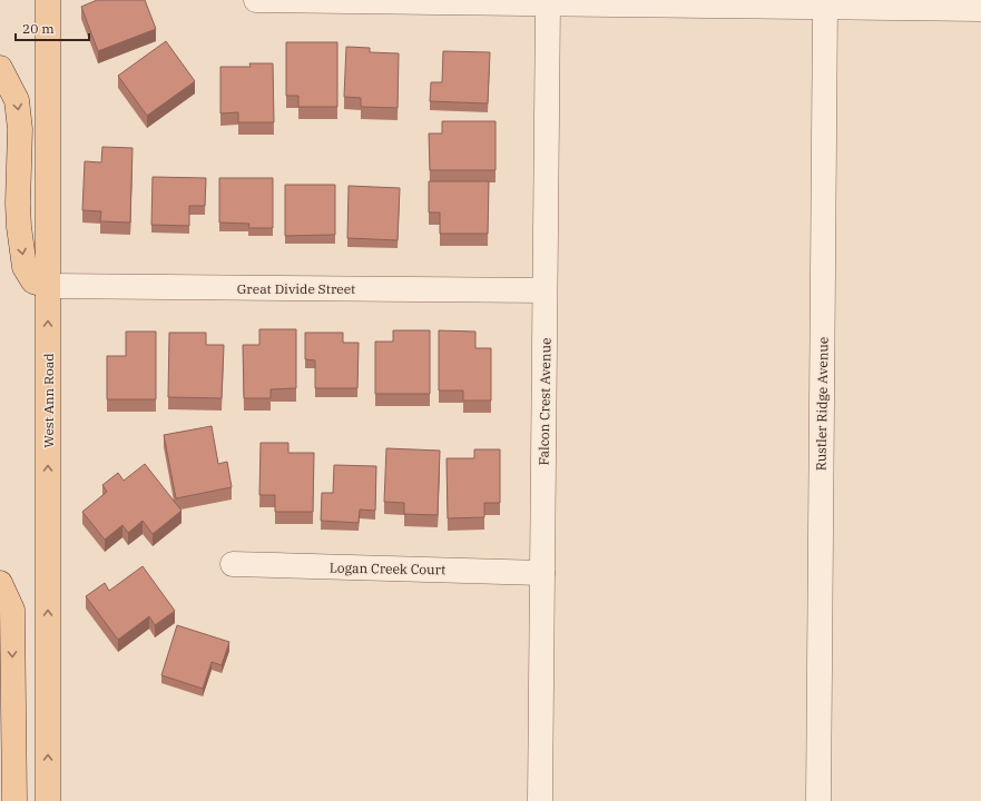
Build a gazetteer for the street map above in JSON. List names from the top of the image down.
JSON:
{
  "streets": {
    "main road": ["West Ann Road"],
    "street": [
      "Great Divide Street",
      "Falcon Crest Avenue",
      "Rustler Ridge Avenue",
      "Logan Creek Court"
    ]
  },
  "crossings": [
    ["Great Divide Street", "West Ann Road"],
    ["Great Divide Street", "Falcon Crest Avenue"],
    ["Falcon Crest Avenue", "Logan Creek Court"]
  ],
  "scale_bar": "20 m"
}
